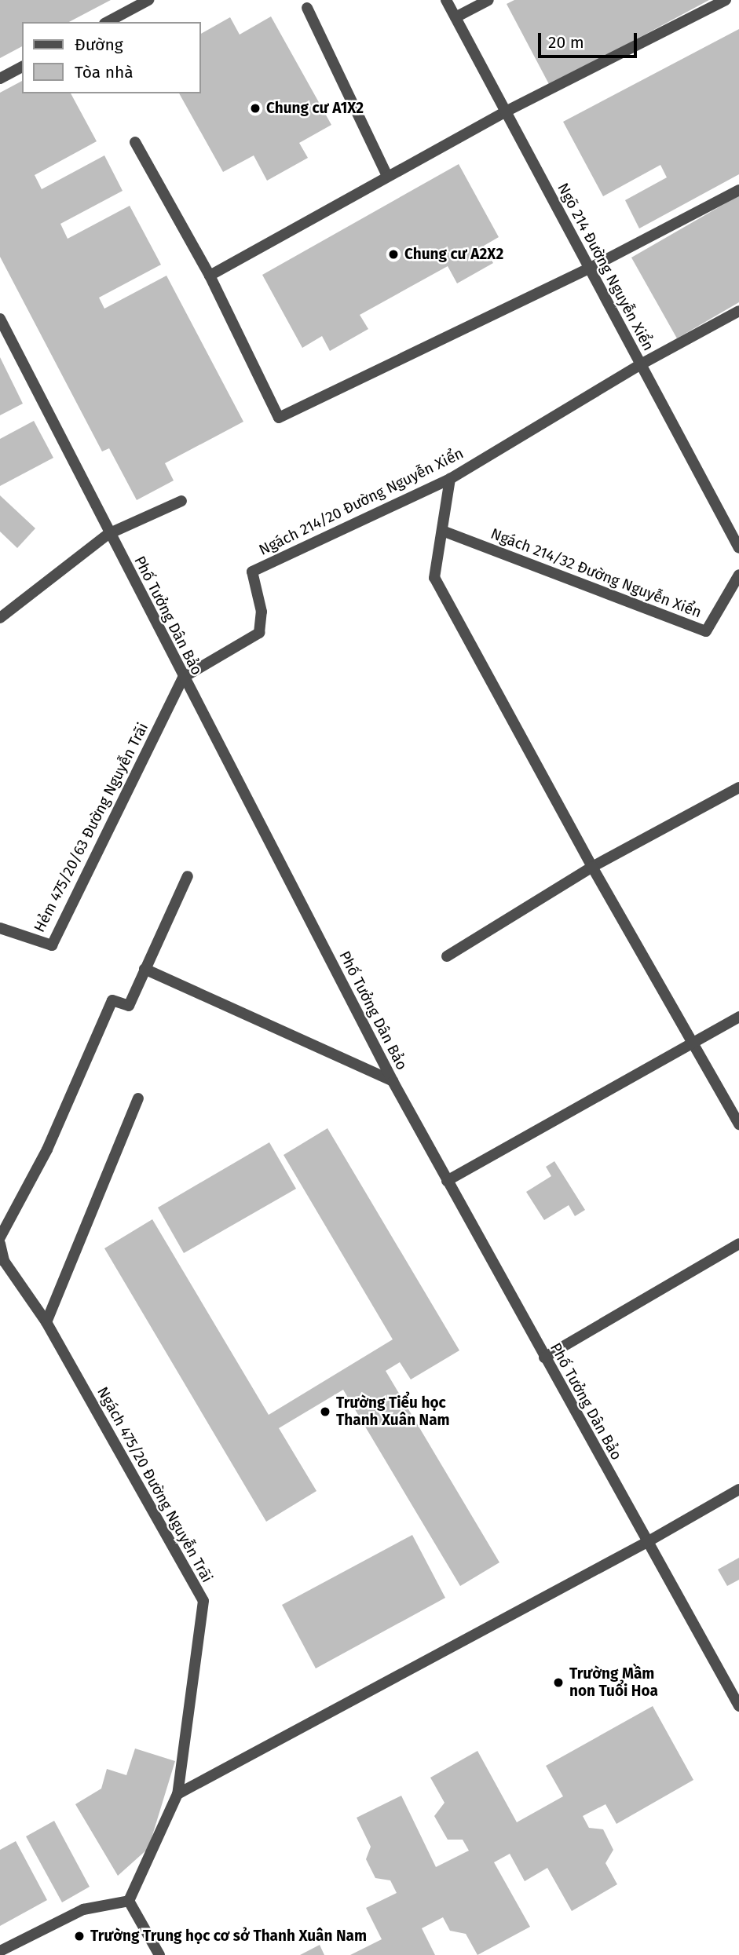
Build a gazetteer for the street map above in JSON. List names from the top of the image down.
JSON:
{
  "streets": {
    "street": [
      "Ngõ 214 Đường Nguyễn Xiển",
      "Ngách 214/20 Đường Nguyễn Xiển",
      "Ngách 214/32 Đường Nguyễn Xiển",
      "Phố Tưởng Dân Bảo",
      "Hẻm 475/20/63 Đường Nguyễn Trãi",
      "Ngách 475/20 Đường Nguyễn Trãi"
    ]
  },
  "crossings": [
    ["Ngõ 214 Đường Nguyễn Xiển", "Ngách 214/20 Đường Nguyễn Xiển"],
    ["Ngách 214/20 Đường Nguyễn Xiển", "Phố Tưởng Dân Bảo"],
    ["Ngách 214/20 Đường Nguyễn Xiển", "Hẻm 475/20/63 Đường Nguyễn Trãi"],
    ["Phố Tưởng Dân Bảo", "Hẻm 475/20/63 Đường Nguyễn Trãi"]
  ],
  "places": [
    "Chung cư A1X2",
    "Chung cư A2X2",
    "Trường Tiểu học Thanh Xuân Nam",
    "Trường Mầm non Tuổi Hoa",
    "Trường Trung học cơ sở Thanh Xuân Nam"
  ],
  "legend": ["Đường", "Tòa nhà"],
  "scale_bar": "20 m"
}
